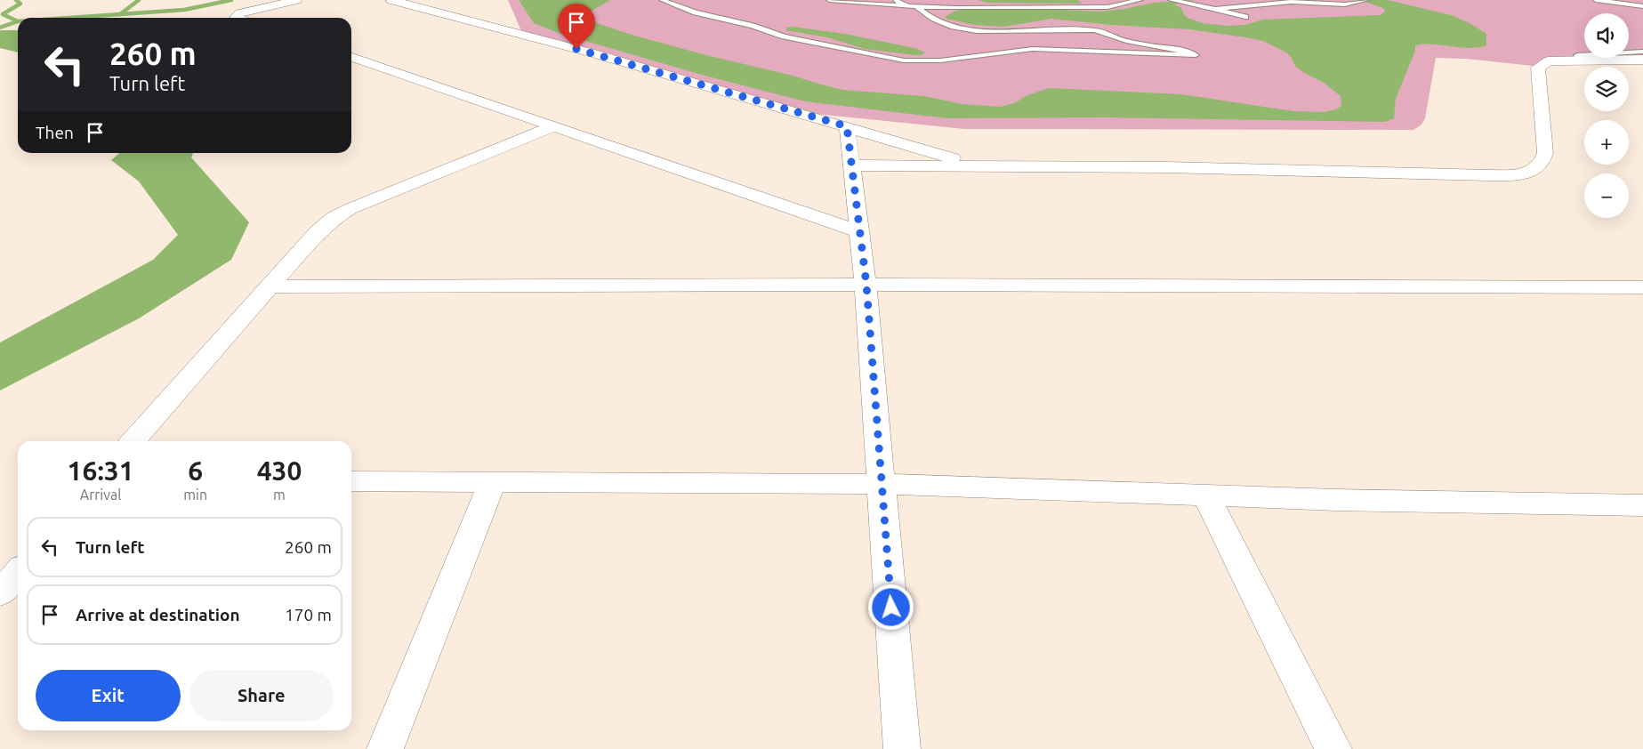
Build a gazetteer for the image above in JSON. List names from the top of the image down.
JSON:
{
  "page": {
    "map_buttons": ["+", "−"],
    "turn": ["260 m", "Turn left"],
    "then": "Then",
    "eta": [
      "16:31",
      "Arrival",
      "6",
      "min",
      "430",
      "m"
    ],
    "list": [
      {
        "name": "Turn left",
        "value": "260 m"
      },
      {
        "name": "Arrive at destination",
        "value": "170 m"
      }
    ],
    "buttons": ["Exit", "Share"]
  }
}
